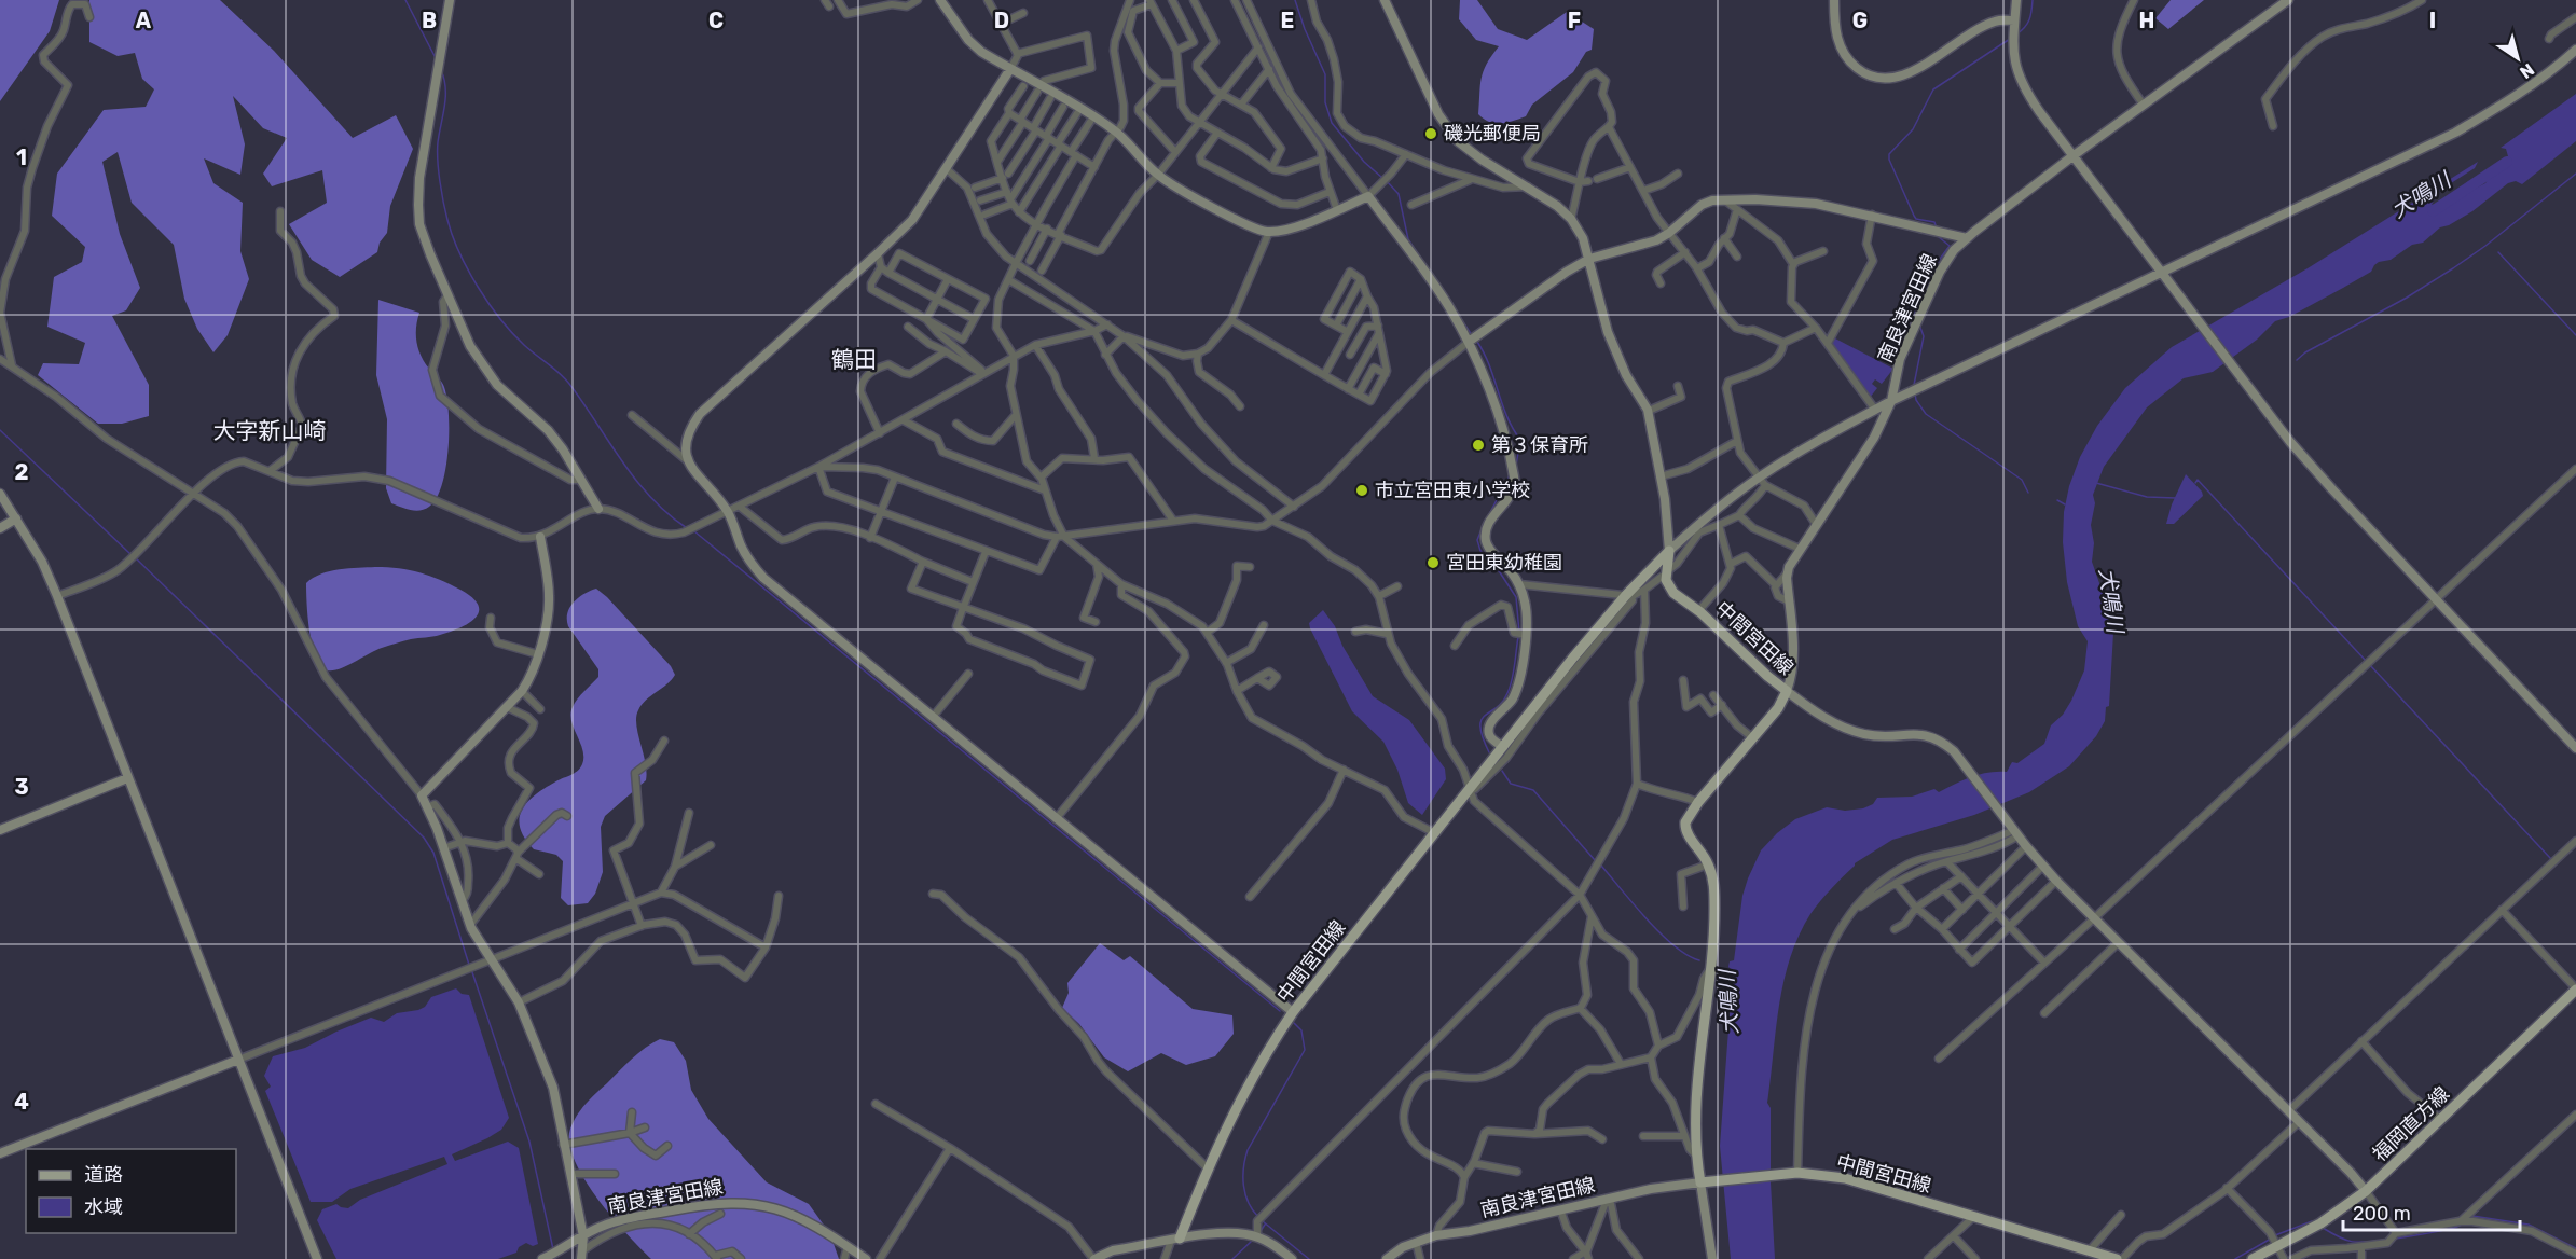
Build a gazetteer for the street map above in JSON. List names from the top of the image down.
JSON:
{
  "streets": {
    "main road": ["中間宮田線", "福岡直方線"],
    "street": ["南良津宮田線"]
  },
  "crossings": [
    ["南良津宮田線", "中間宮田線"]
  ],
  "districts": ["鶴田", "大字新山崎"],
  "water": ["犬鳴川"],
  "places": [
    "磯光郵便局",
    "第３保育所",
    "市立宮田東小学校",
    "宮田東幼稚園"
  ],
  "legend": ["道路", "水域"],
  "scale_bar": "200 m",
  "north": "bottom right",
  "grid": {
    "columns": [
      "A",
      "B",
      "C",
      "D",
      "E",
      "F",
      "G",
      "H",
      "I"
    ],
    "rows": [
      "1",
      "2",
      "3",
      "4"
    ]
  }
}
